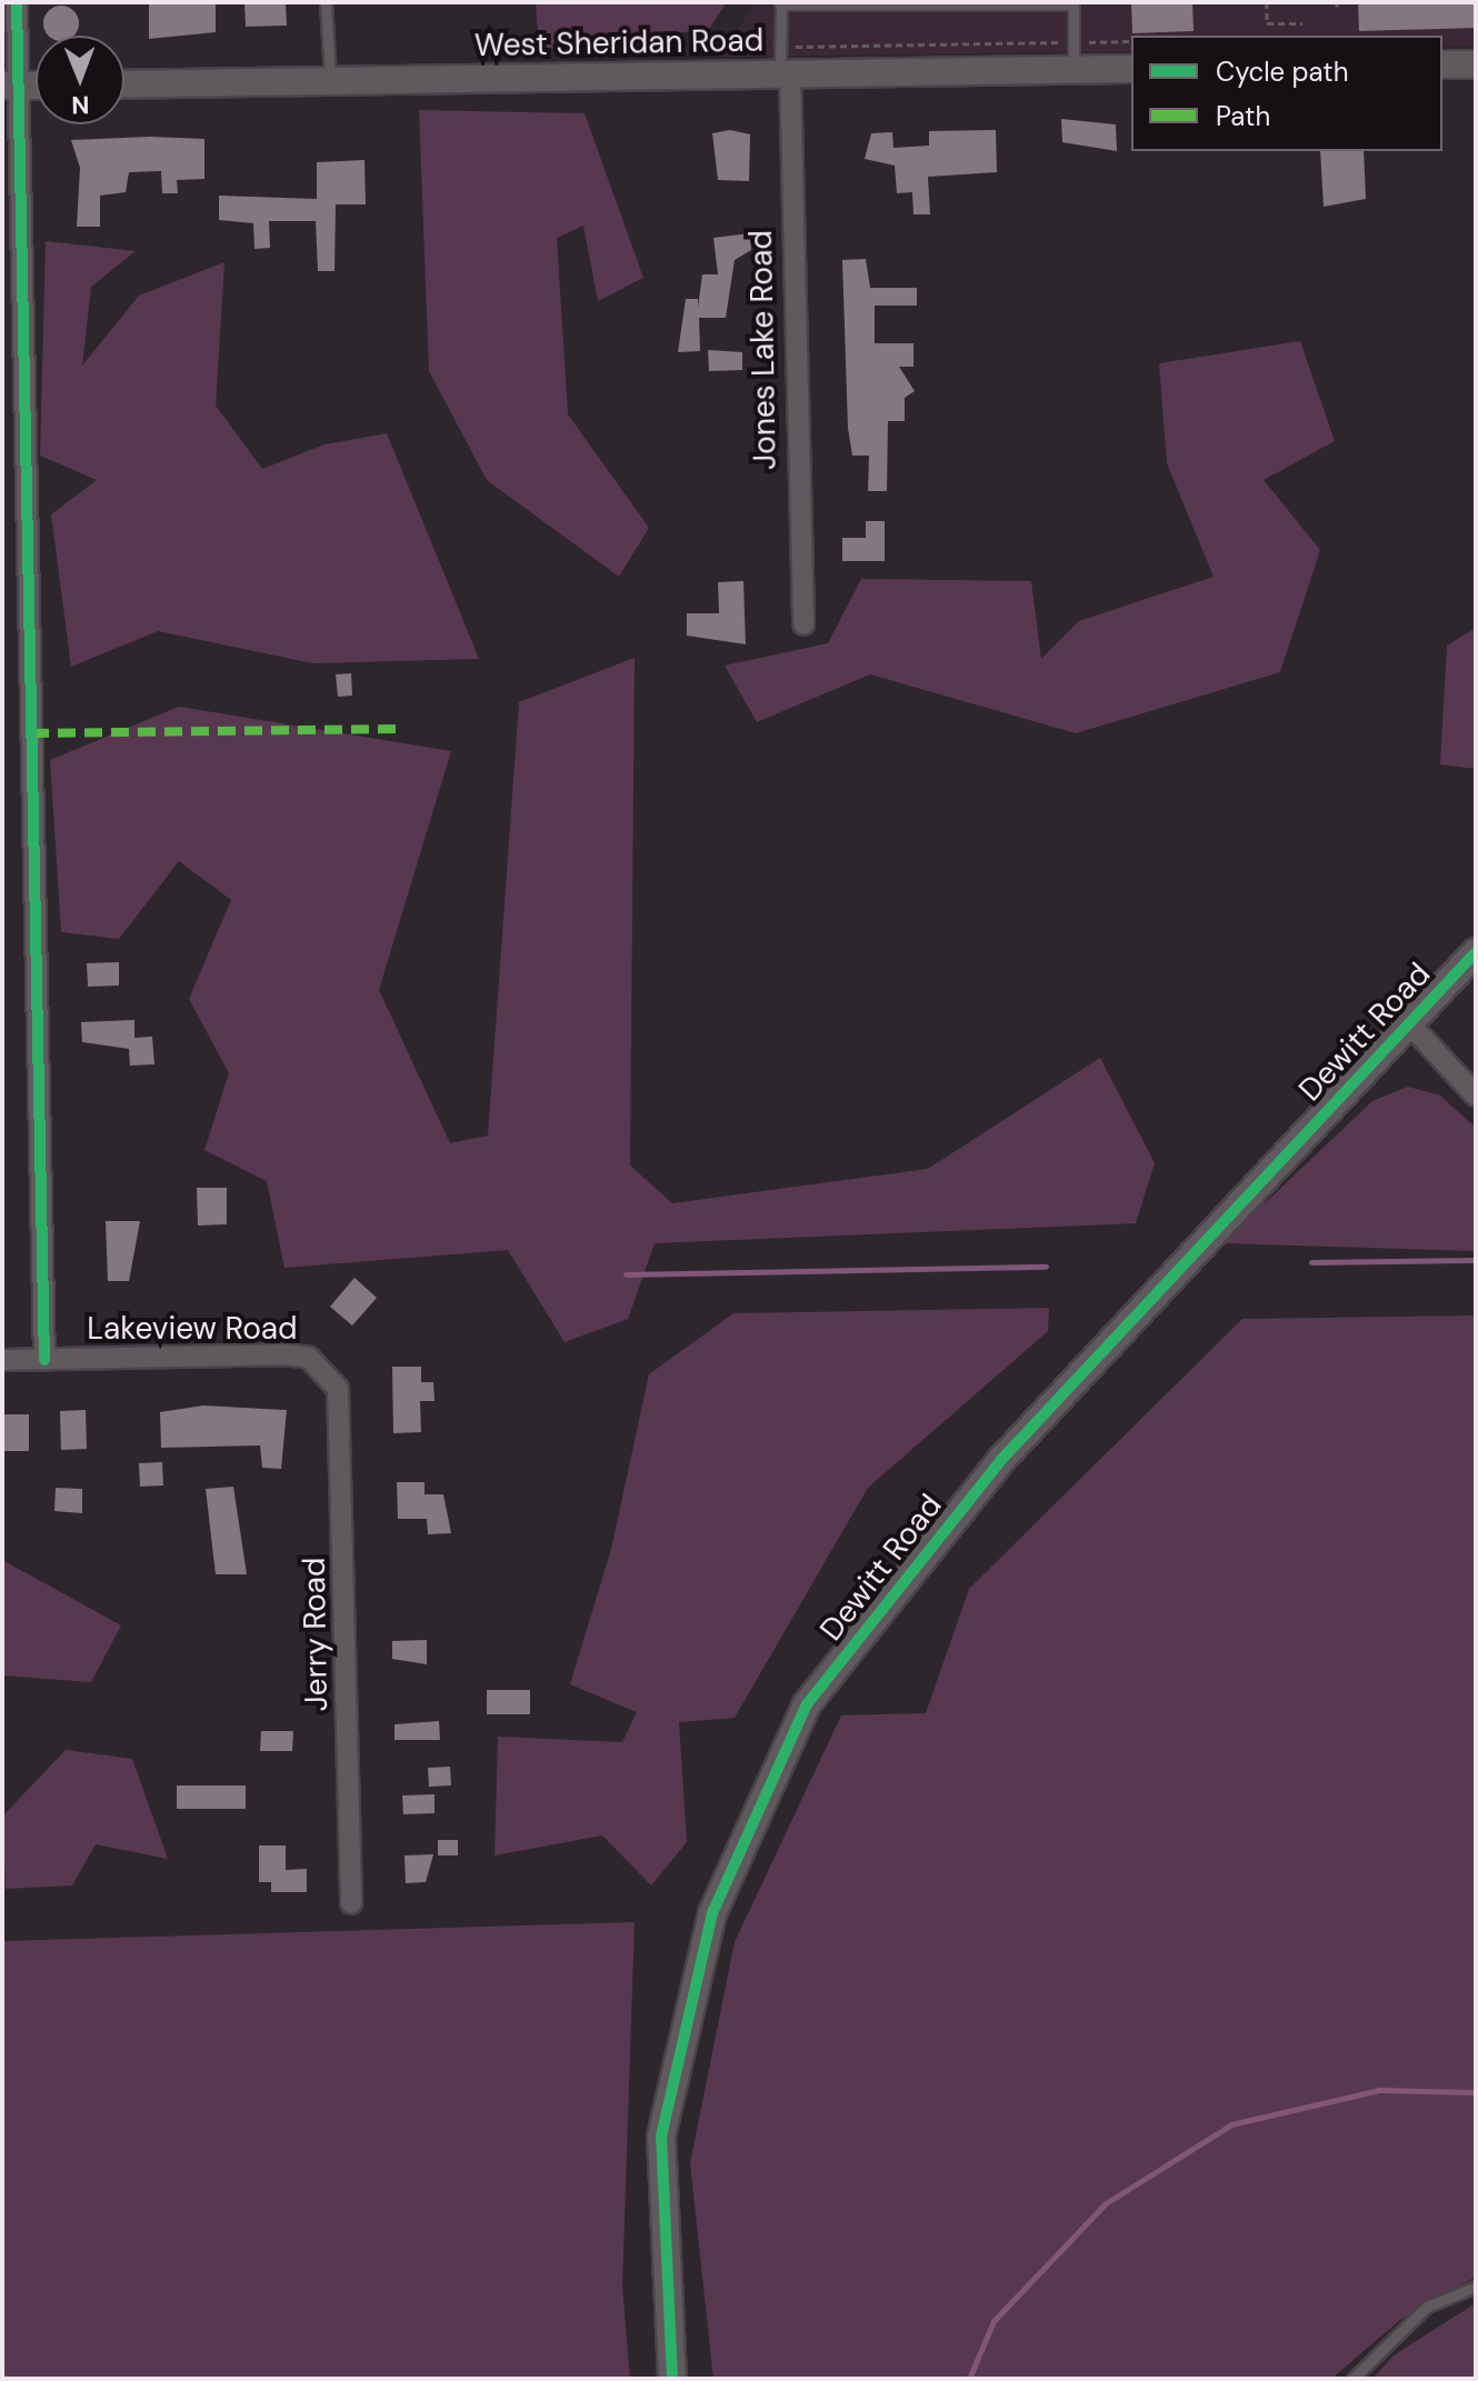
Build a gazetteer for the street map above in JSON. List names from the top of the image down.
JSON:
{
  "streets": {
    "street": [
      "West Sheridan Road",
      "Jones Lake Road",
      "Dewitt Road",
      "Lakeview Road",
      "Jerry Road"
    ]
  },
  "crossings": [
    ["West Sheridan Road", "Jones Lake Road"],
    ["Lakeview Road", "Jerry Road"]
  ],
  "legend": ["Cycle path", "Path"],
  "north": "bottom"
}
